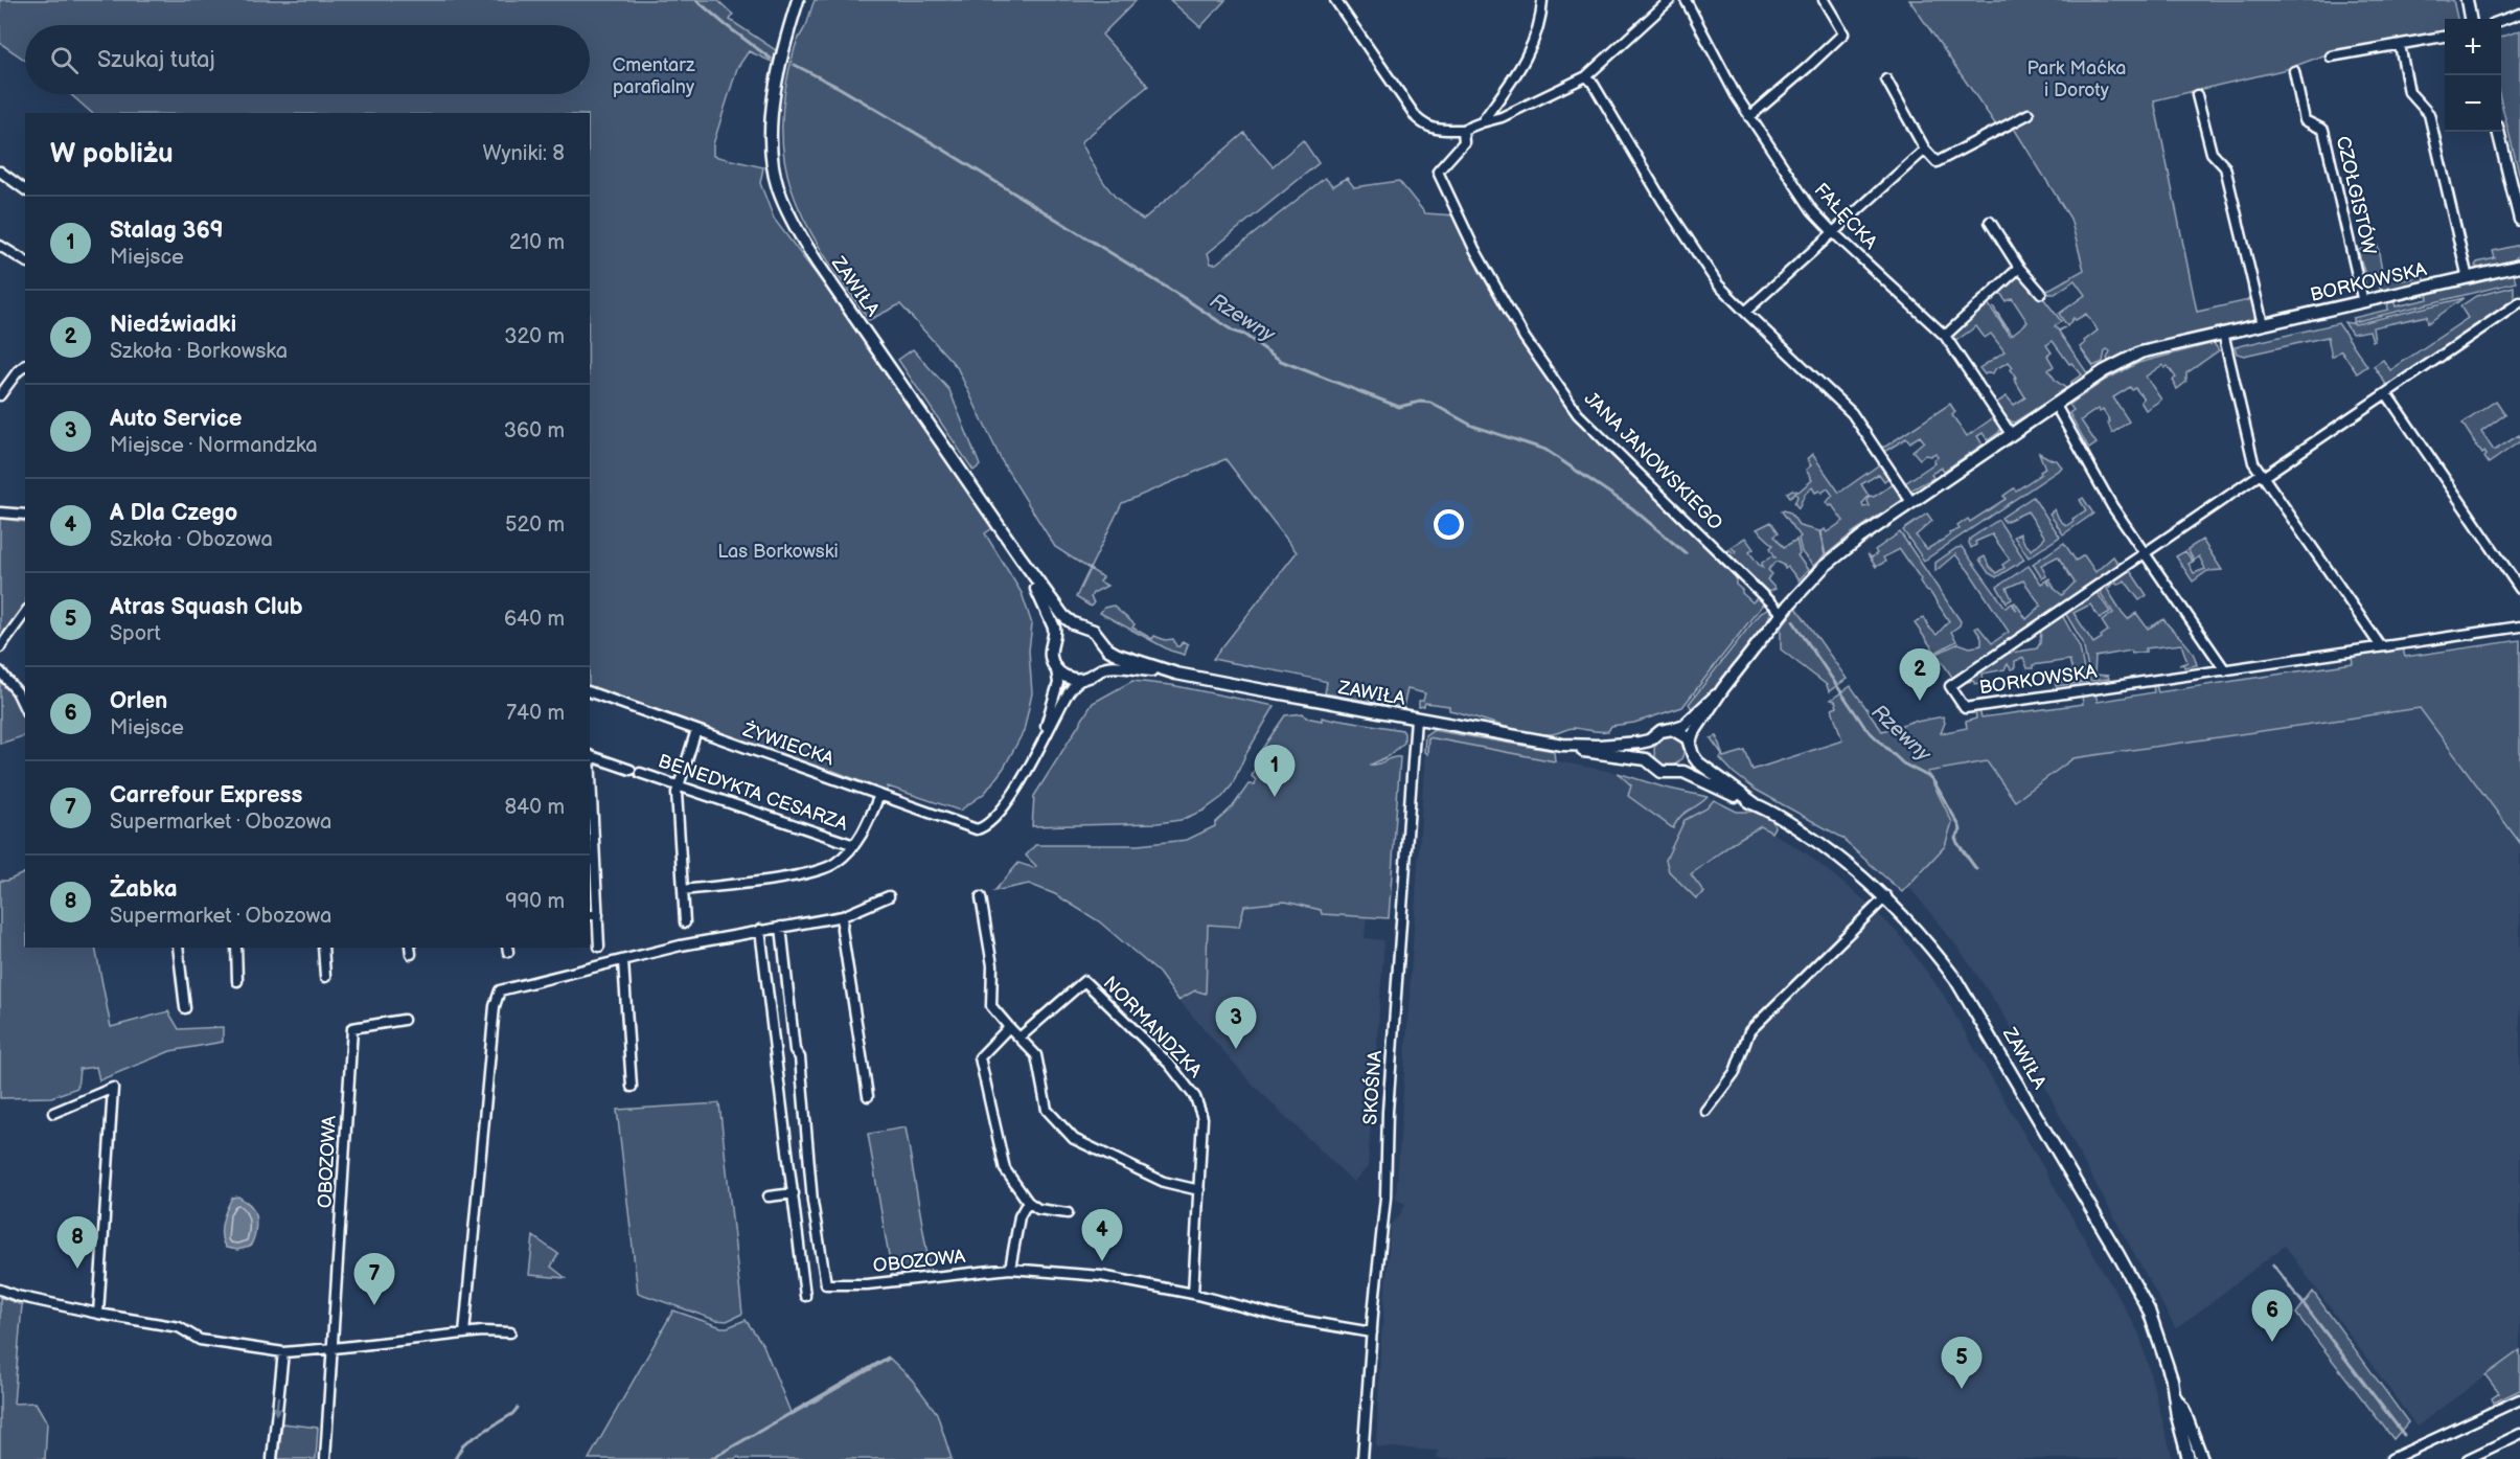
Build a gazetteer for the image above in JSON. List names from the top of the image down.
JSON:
{
  "streets": {
    "street": [
      "CZOŁGISTÓW",
      "FAŁĘCKA",
      "BORKOWSKA",
      "ZAWIŁA",
      "JANA JANOWSKIEGO",
      "ŻYWIECKA",
      "BENEDYKTA CESARZA",
      "NORMANDZKA",
      "SKOŚNA",
      "OBOZOWA"
    ]
  },
  "crossings": [
    ["CZOŁGISTÓW", "BORKOWSKA"],
    ["FAŁĘCKA", "BORKOWSKA"],
    ["BORKOWSKA", "ZAWIŁA"],
    ["BORKOWSKA", "JANA JANOWSKIEGO"],
    ["ZAWIŁA", "SKOŚNA"],
    ["NORMANDZKA", "OBOZOWA"],
    ["SKOŚNA", "OBOZOWA"]
  ],
  "water": ["Rzewny"],
  "parks": ["Cmentarz parafialny", "Park Maćka i Doroty", "Las Borkowski"],
  "page": {
    "map_buttons": ["+", "−"],
    "search": "Szukaj tutaj",
    "heading": ["W pobliżu", "Wyniki: 8"],
    "list": [
      {
        "mark": "1",
        "name": "Stalag 369",
        "note": "Miejsce",
        "value": "210 m"
      },
      {
        "mark": "2",
        "name": "Niedźwiadki",
        "note": "Szkoła · Borkowska",
        "value": "320 m"
      },
      {
        "mark": "3",
        "name": "Auto Service",
        "note": "Miejsce · Normandzka",
        "value": "360 m"
      },
      {
        "mark": "4",
        "name": "A Dla Czego",
        "note": "Szkoła · Obozowa",
        "value": "520 m"
      },
      {
        "mark": "5",
        "name": "Atras Squash Club",
        "note": "Sport",
        "value": "640 m"
      },
      {
        "mark": "6",
        "name": "Orlen",
        "note": "Miejsce",
        "value": "740 m"
      },
      {
        "mark": "7",
        "name": "Carrefour Express",
        "note": "Supermarket · Obozowa",
        "value": "840 m"
      },
      {
        "mark": "8",
        "name": "Żabka",
        "note": "Supermarket · Obozowa",
        "value": "990 m"
      }
    ],
    "pins": [
      "2",
      "1",
      "3",
      "4",
      "8",
      "7",
      "6",
      "5"
    ]
  }
}
